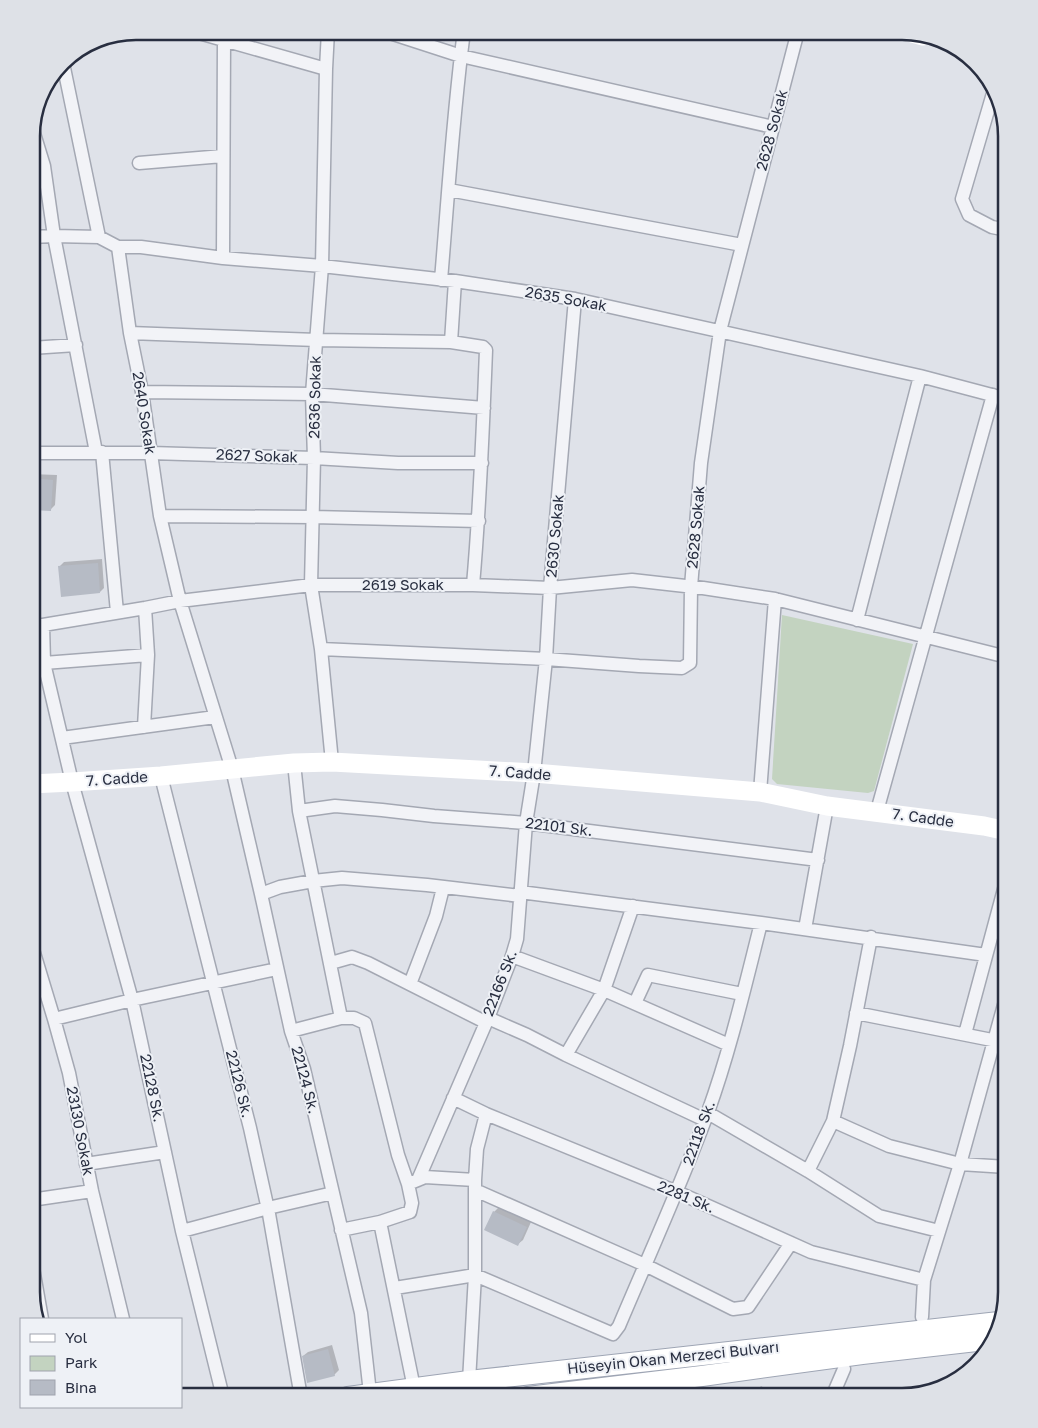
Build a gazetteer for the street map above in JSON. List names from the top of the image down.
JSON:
{
  "streets": {
    "main road": ["Hüseyin Okan Merzeci Bulvarı"],
    "street": [
      "2628 Sokak",
      "2635 Sokak",
      "2636 Sokak",
      "2640 Sokak",
      "2627 Sokak",
      "2630 Sokak",
      "2619 Sokak",
      "7. Cadde",
      "22101 Sk.",
      "22166 Sk.",
      "22124 Sk.",
      "22126 Sk.",
      "22128 Sk.",
      "23130 Sokak",
      "22118 Sk.",
      "2281 Sk."
    ]
  },
  "crossings": [
    ["2628 Sokak", "2635 Sokak"],
    ["2628 Sokak", "2636 Sokak"],
    ["2628 Sokak", "2630 Sokak"],
    ["2628 Sokak", "2619 Sokak"],
    ["2635 Sokak", "2636 Sokak"],
    ["2635 Sokak", "2640 Sokak"],
    ["2635 Sokak", "2630 Sokak"],
    ["2636 Sokak", "2627 Sokak"],
    ["2636 Sokak", "2619 Sokak"],
    ["2636 Sokak", "7. Cadde"],
    ["2640 Sokak", "2627 Sokak"],
    ["2640 Sokak", "2619 Sokak"],
    ["2640 Sokak", "7. Cadde"],
    ["2640 Sokak", "22124 Sk."],
    ["2630 Sokak", "2619 Sokak"],
    ["2630 Sokak", "7. Cadde"],
    ["2630 Sokak", "22166 Sk."],
    ["7. Cadde", "22166 Sk."],
    ["7. Cadde", "22124 Sk."],
    ["7. Cadde", "22126 Sk."],
    ["7. Cadde", "22128 Sk."],
    ["22101 Sk.", "22166 Sk."],
    ["22166 Sk.", "2281 Sk."],
    ["22118 Sk.", "2281 Sk."]
  ],
  "legend": ["Yol", "Park", "Bina"]
}
